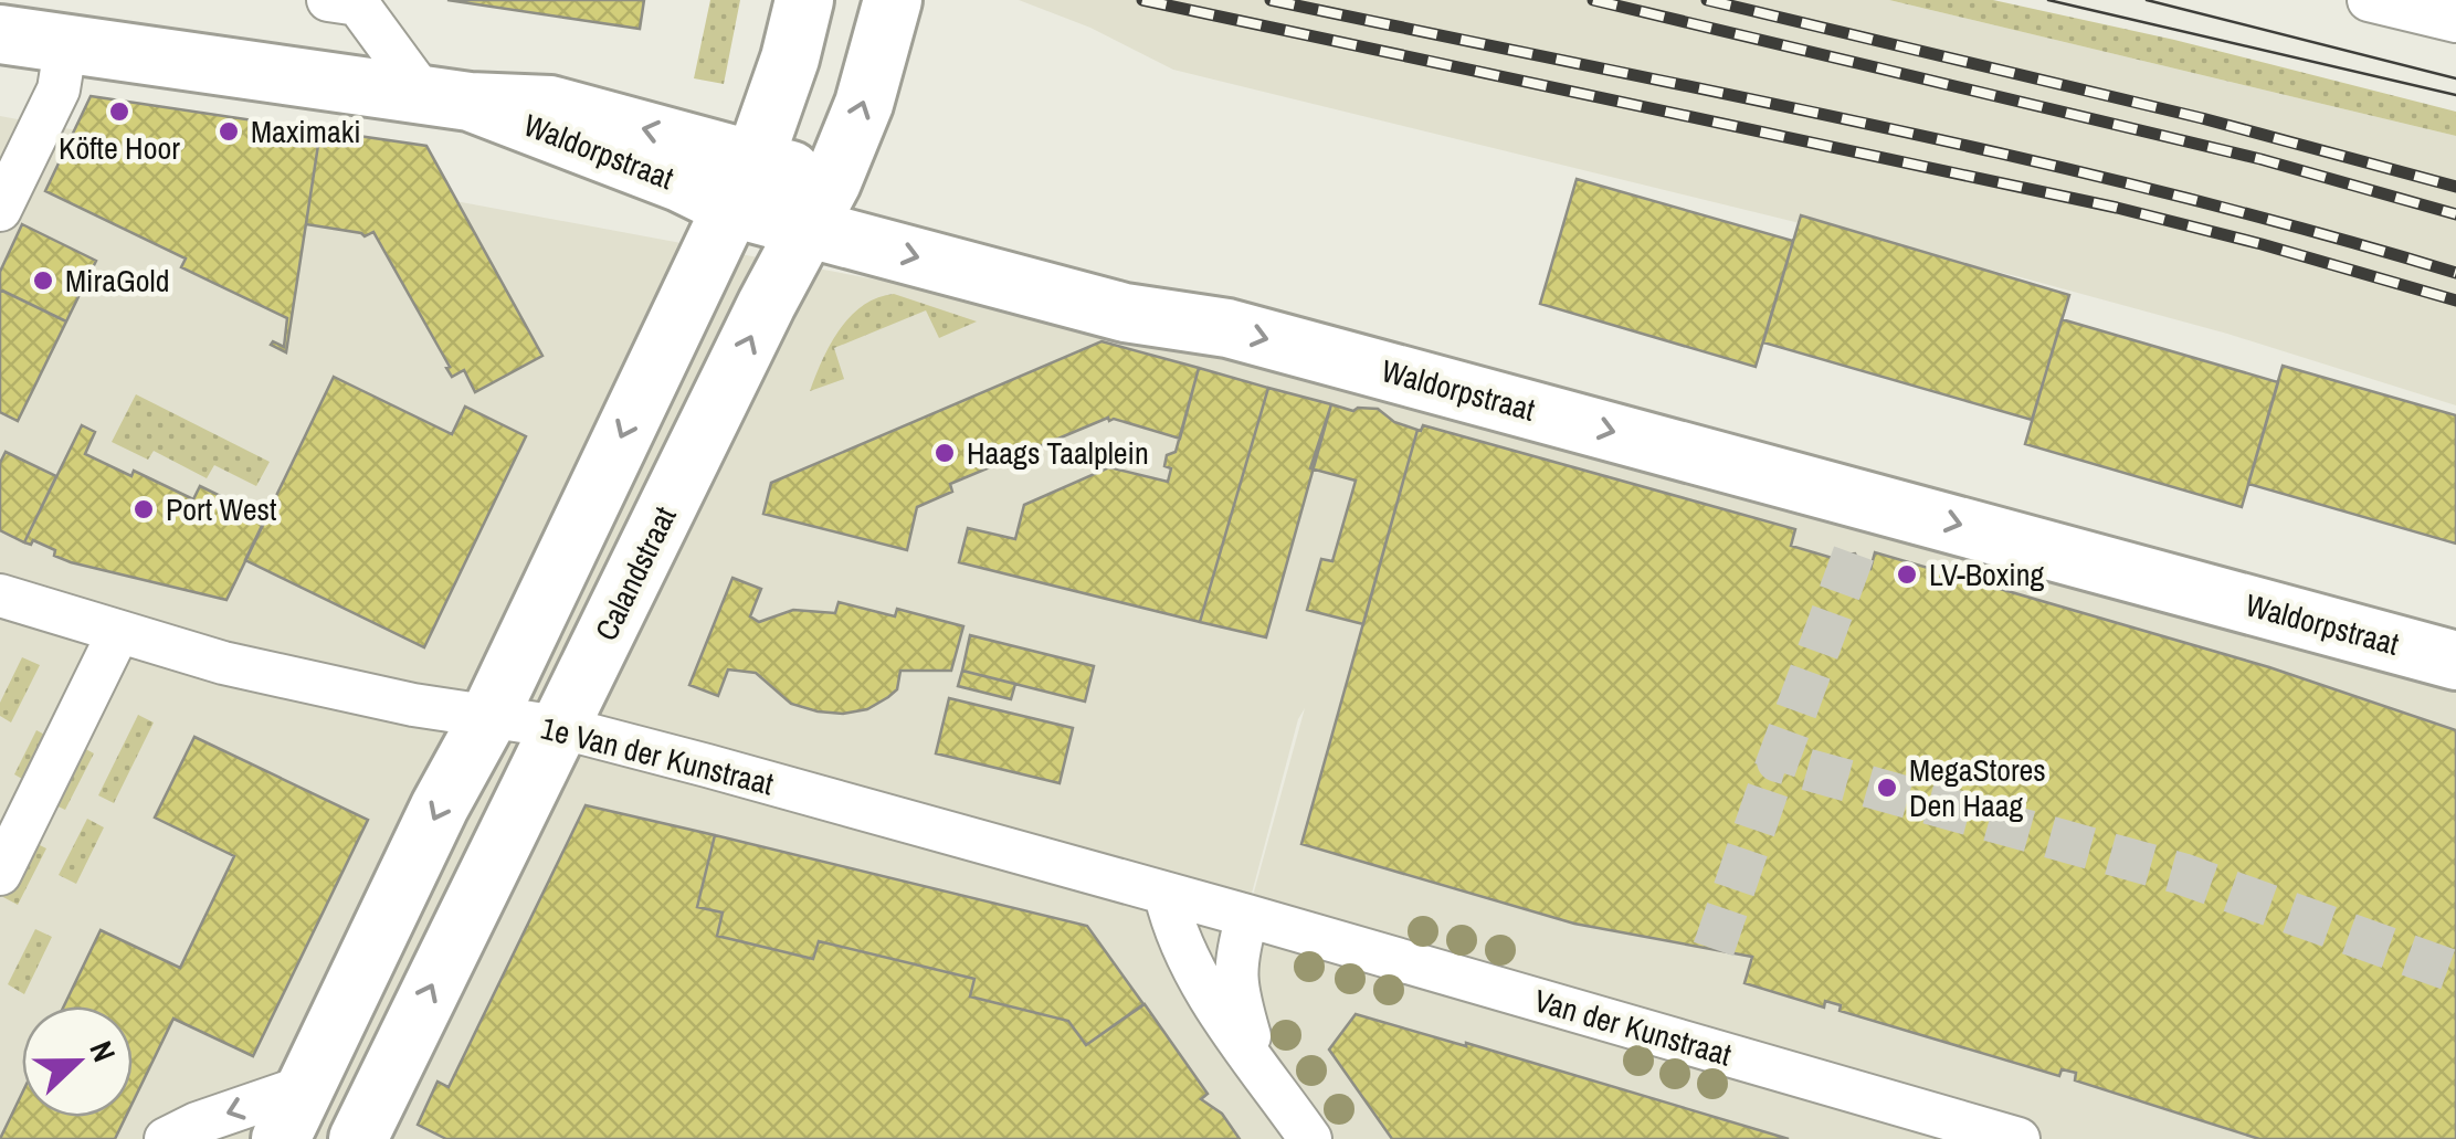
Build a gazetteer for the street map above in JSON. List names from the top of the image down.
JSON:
{
  "streets": {
    "street": [
      "Waldorpstraat",
      "Calandstraat",
      "1e Van der Kunstraat",
      "Van der Kunstraat"
    ]
  },
  "crossings": [
    ["Waldorpstraat", "Calandstraat"],
    ["Calandstraat", "1e Van der Kunstraat"],
    ["1e Van der Kunstraat", "Van der Kunstraat"]
  ],
  "one_way": ["Waldorpstraat"],
  "places": [
    "Köfte Hoor",
    "Maximaki",
    "MiraGold",
    "Haags Taalplein",
    "Port West",
    "LV-Boxing",
    "MegaStores Den Haag"
  ],
  "north": "right"
}
